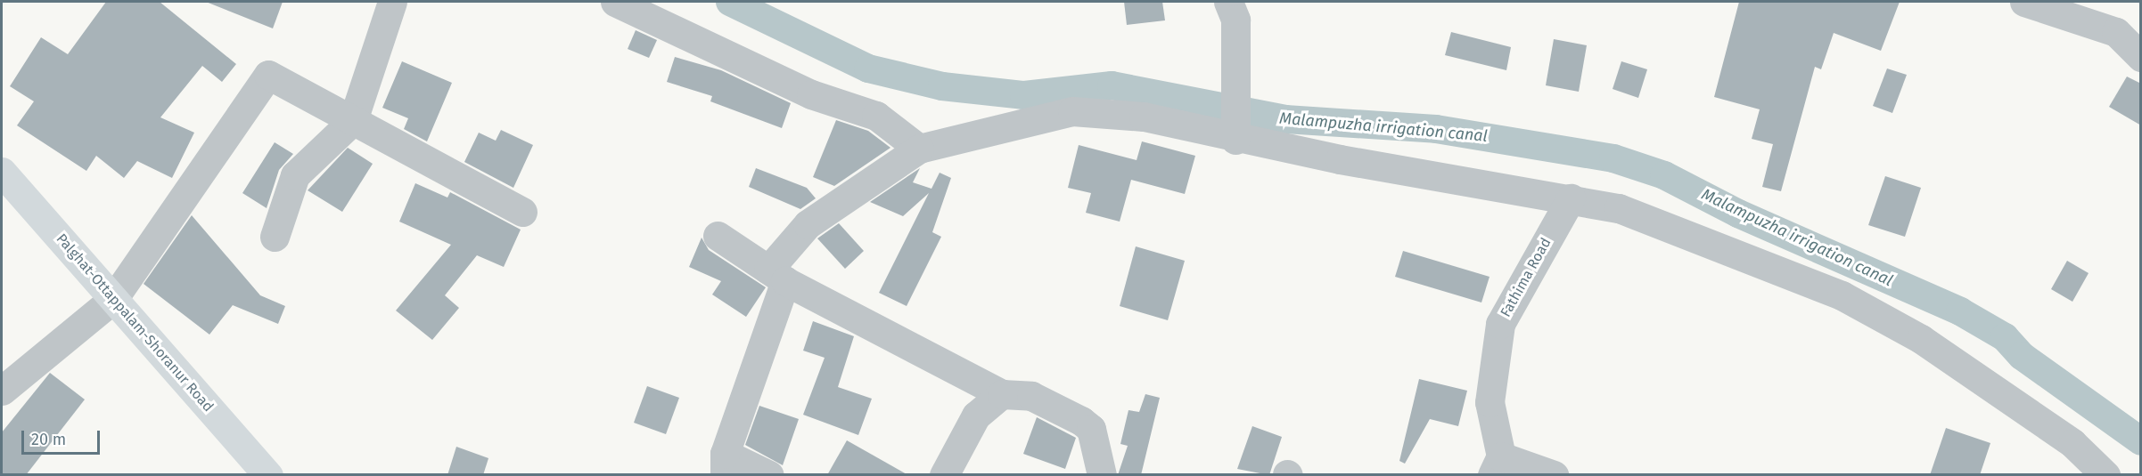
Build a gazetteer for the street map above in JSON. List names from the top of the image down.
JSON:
{
  "streets": {
    "main road": ["Palghat-Ottappalam-Shoranur Road"],
    "street": ["Fathima Road"]
  },
  "water": ["Malampuzha irrigation canal"],
  "scale_bar": "20 m"
}
